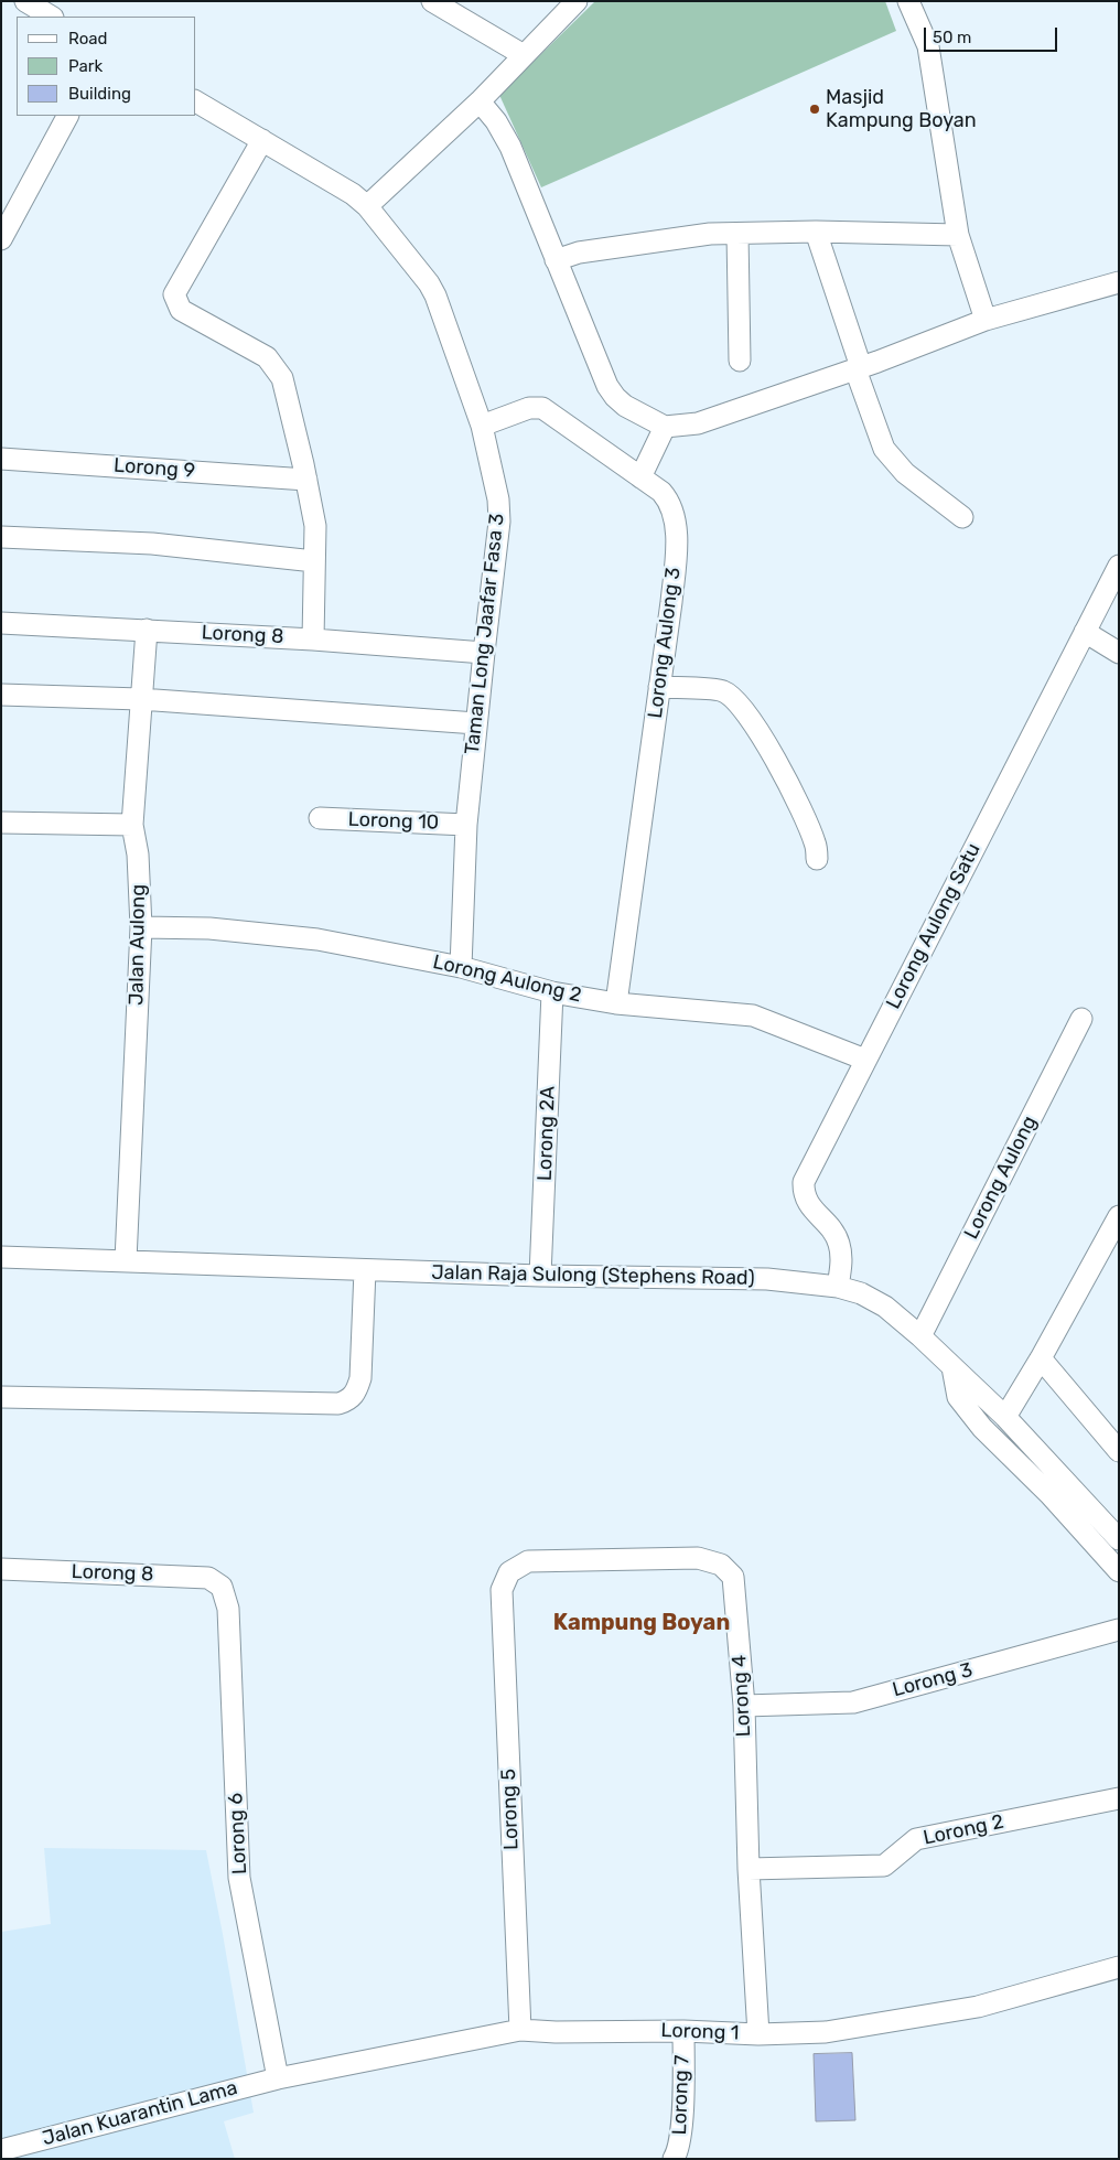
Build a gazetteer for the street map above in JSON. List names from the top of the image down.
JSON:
{
  "streets": {
    "street": [
      "Lorong 9",
      "Taman Long Jaafar Fasa 3",
      "Lorong 8",
      "Lorong Aulong 3",
      "Lorong 10",
      "Lorong Aulong Satu",
      "Jalan Aulong",
      "Lorong Aulong 2",
      "Lorong 2A",
      "Lorong Aulong",
      "Jalan Raja Sulong (Stephens Road)",
      "Lorong 3",
      "Lorong 4",
      "Lorong 5",
      "Lorong 2",
      "Lorong 6",
      "Lorong 1",
      "Lorong 7",
      "Jalan Kuarantin Lama"
    ]
  },
  "crossings": [
    ["Taman Long Jaafar Fasa 3", "Lorong 8"],
    ["Taman Long Jaafar Fasa 3", "Lorong Aulong 3"],
    ["Taman Long Jaafar Fasa 3", "Lorong 10"],
    ["Taman Long Jaafar Fasa 3", "Lorong Aulong 2"],
    ["Lorong 8", "Jalan Aulong"],
    ["Lorong 8", "Lorong 6"],
    ["Lorong Aulong 3", "Lorong Aulong 2"],
    ["Lorong Aulong Satu", "Lorong Aulong 2"],
    ["Lorong Aulong Satu", "Jalan Raja Sulong (Stephens Road)"],
    ["Jalan Aulong", "Lorong Aulong 2"],
    ["Jalan Aulong", "Jalan Raja Sulong (Stephens Road)"],
    ["Lorong Aulong 2", "Lorong 2A"],
    ["Lorong 2A", "Jalan Raja Sulong (Stephens Road)"],
    ["Lorong Aulong", "Jalan Raja Sulong (Stephens Road)"],
    ["Lorong 3", "Lorong 4"],
    ["Lorong 4", "Lorong 5"],
    ["Lorong 4", "Lorong 2"],
    ["Lorong 4", "Lorong 1"],
    ["Lorong 5", "Lorong 1"],
    ["Lorong 6", "Lorong 1"],
    ["Lorong 6", "Jalan Kuarantin Lama"],
    ["Lorong 1", "Lorong 7"],
    ["Lorong 1", "Jalan Kuarantin Lama"]
  ],
  "districts": ["Kampung Boyan"],
  "places": ["Masjid Kampung Boyan"],
  "legend": ["Road", "Park", "Building"],
  "scale_bar": "50 m"
}
